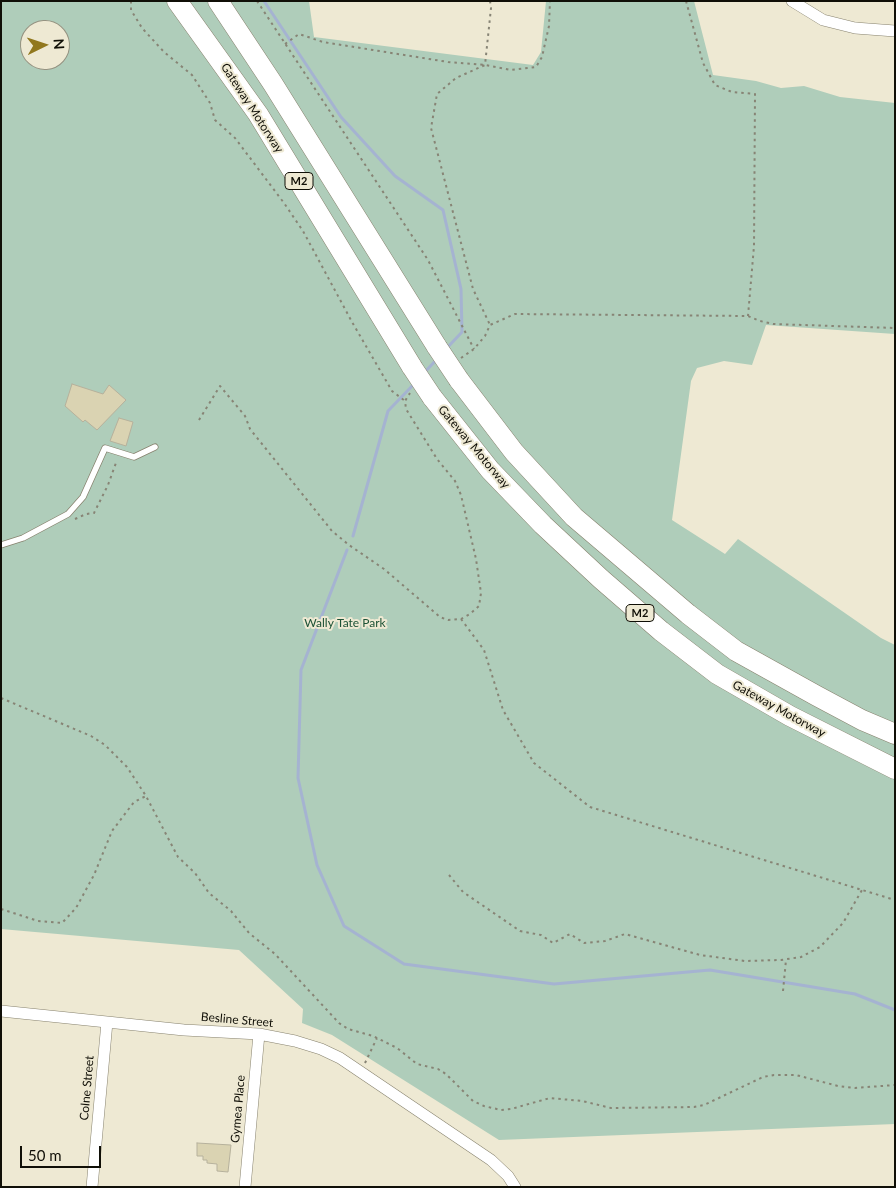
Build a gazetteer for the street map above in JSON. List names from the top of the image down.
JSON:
{
  "streets": {
    "highway": ["Gateway Motorway", "M2"],
    "street": ["Besline Street", "Colne Street", "Gymea Place"]
  },
  "crossings": [
    ["Besline Street", "Colne Street"],
    ["Besline Street", "Gymea Place"]
  ],
  "parks": ["Wally Tate Park"],
  "scale_bar": "50 m",
  "north": "right"
}
